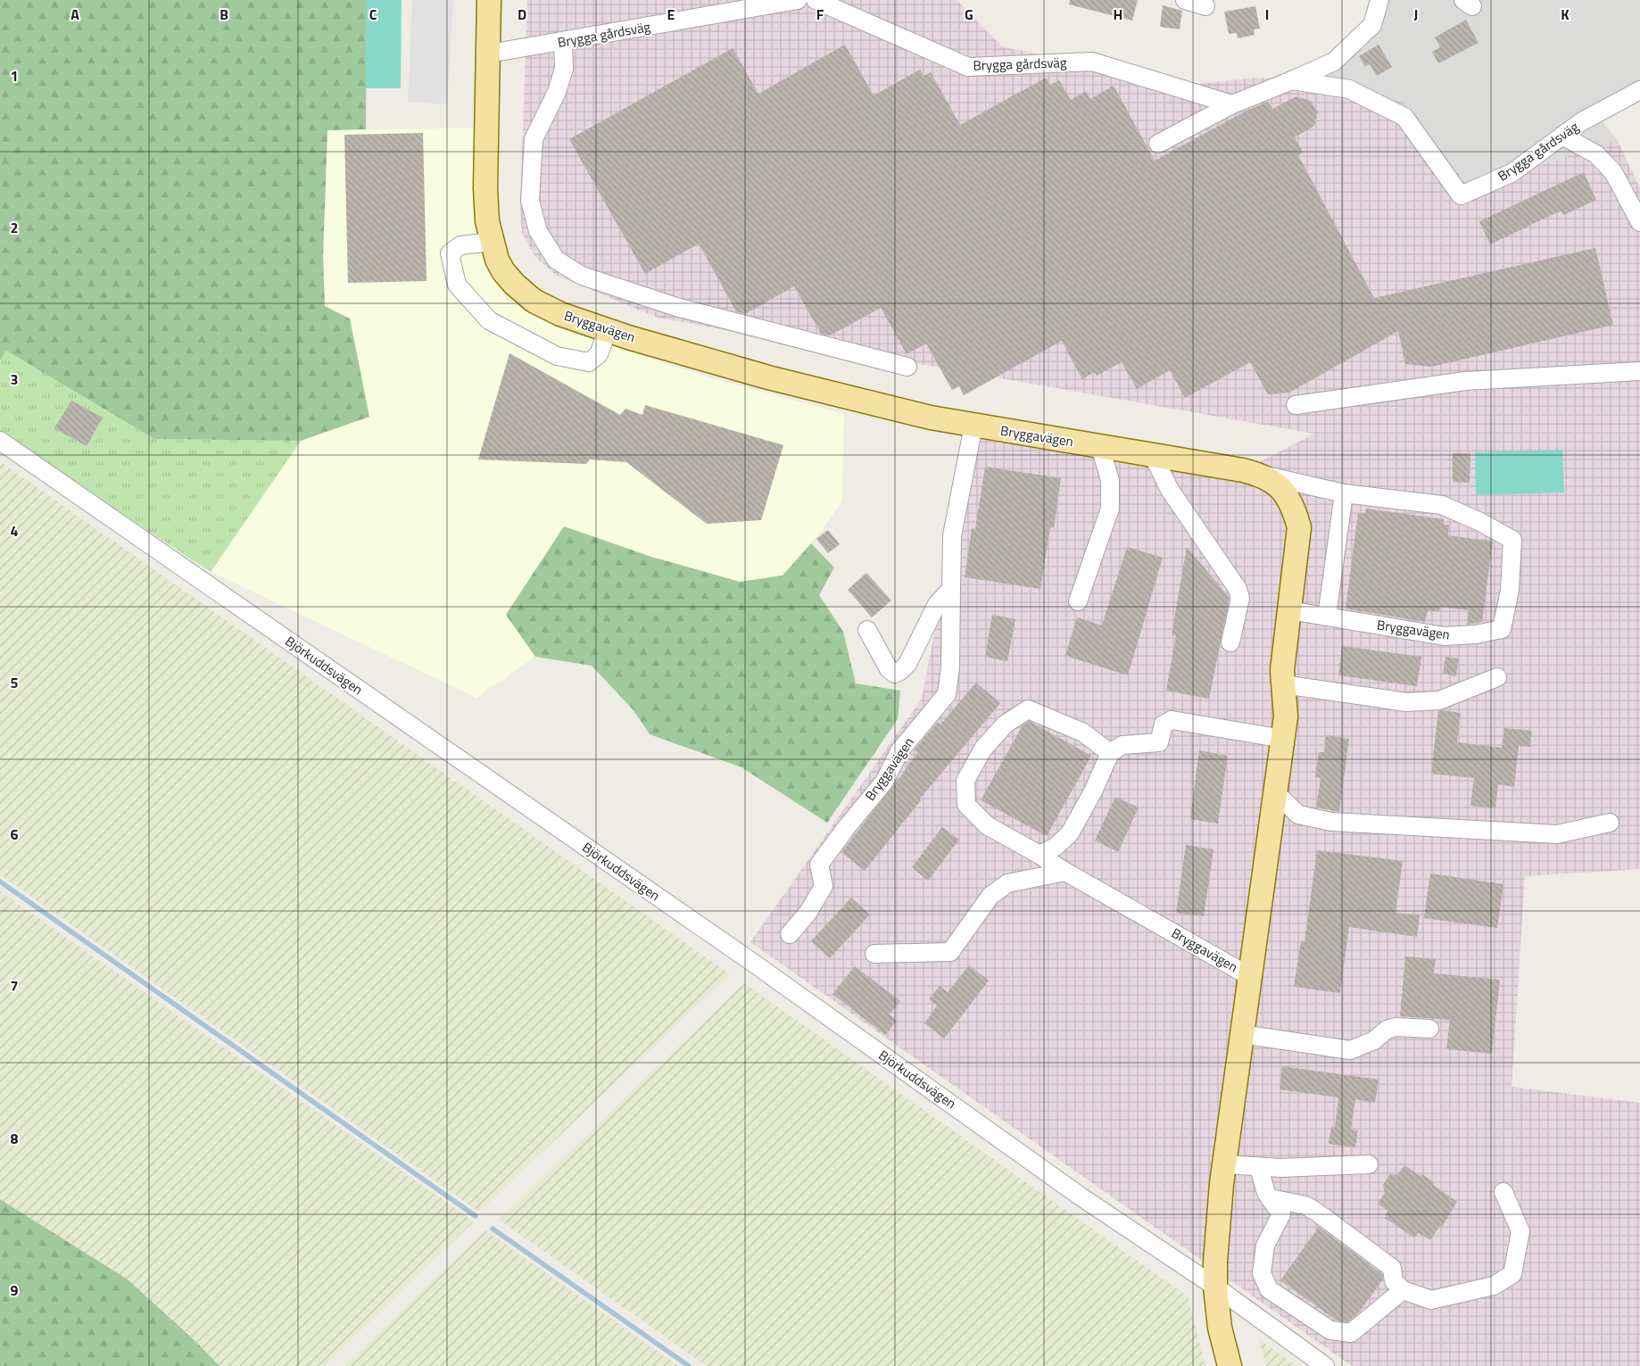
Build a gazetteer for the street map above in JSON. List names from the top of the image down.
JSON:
{
  "streets": {
    "main road": ["Bryggavägen"],
    "street": ["Brygga gårdsväg", "Björkuddsvägen"]
  },
  "crossings": [
    ["Brygga gårdsväg", "Bryggavägen"],
    ["Bryggavägen", "Björkuddsvägen"]
  ],
  "grid": {
    "columns": [
      "A",
      "B",
      "C",
      "D",
      "E",
      "F",
      "G",
      "H",
      "I",
      "J",
      "K"
    ],
    "rows": [
      "1",
      "2",
      "3",
      "4",
      "5",
      "6",
      "7",
      "8",
      "9"
    ]
  }
}
